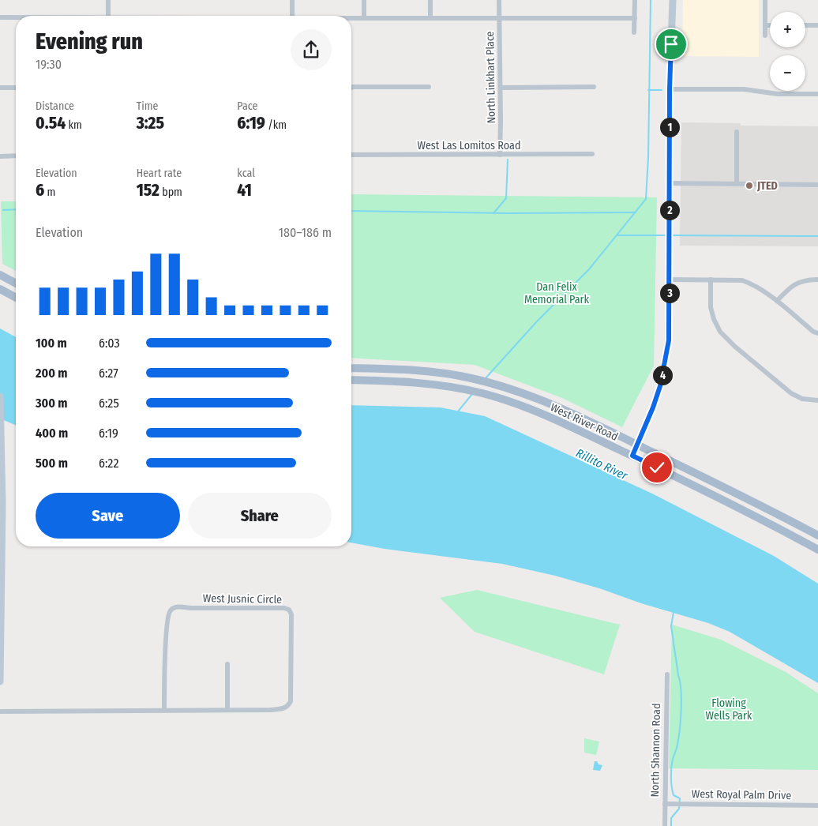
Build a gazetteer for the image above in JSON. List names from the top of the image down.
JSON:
{
  "streets": {
    "main road": ["West River Road"],
    "street": [
      "North Linkhart Place",
      "West Las Lomitos Road",
      "West Jusnic Circle",
      "North Shannon Road",
      "West Royal Palm Drive"
    ]
  },
  "crossings": [
    ["North Linkhart Place", "West Las Lomitos Road"],
    ["North Shannon Road", "West Royal Palm Drive"]
  ],
  "water": ["Rillito River"],
  "parks": ["Dan Felix Memorial Park", "Flowing Wells Park"],
  "places": ["JTED"],
  "page": {
    "map_buttons": ["+", "−"],
    "heading": ["Evening run", "19:30"],
    "stats": [
      ["Distance", "0.54 km"],
      ["Time", "3:25"],
      ["Pace", "6:19 /km"],
      ["Elevation", "6 m"],
      ["Heart rate", "152 bpm"],
      ["kcal", "41"]
    ],
    "pins": [
      "1",
      "2",
      "3",
      "4"
    ],
    "chart": ["Elevation", "180–186 m"],
    "list": [
      {
        "name": "100 m",
        "note": "6:03"
      },
      {
        "name": "200 m",
        "note": "6:27"
      },
      {
        "name": "300 m",
        "note": "6:25"
      },
      {
        "name": "400 m",
        "note": "6:19"
      },
      {
        "name": "500 m",
        "note": "6:22"
      }
    ],
    "buttons": ["Save", "Share"]
  }
}
